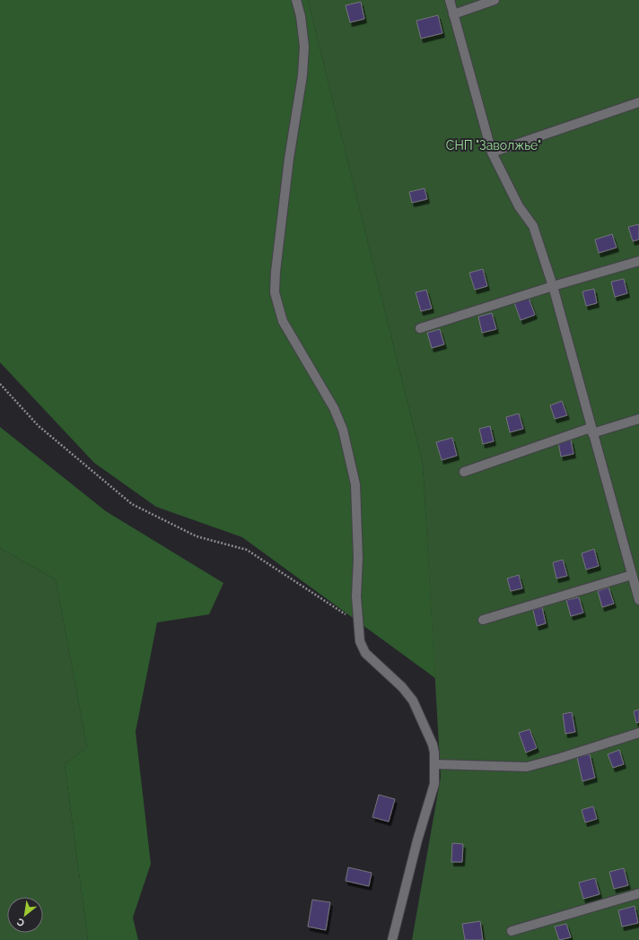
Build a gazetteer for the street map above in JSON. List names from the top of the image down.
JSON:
{
  "parks": ["СНП \"Заволжье\""],
  "north": "bottom left"
}
